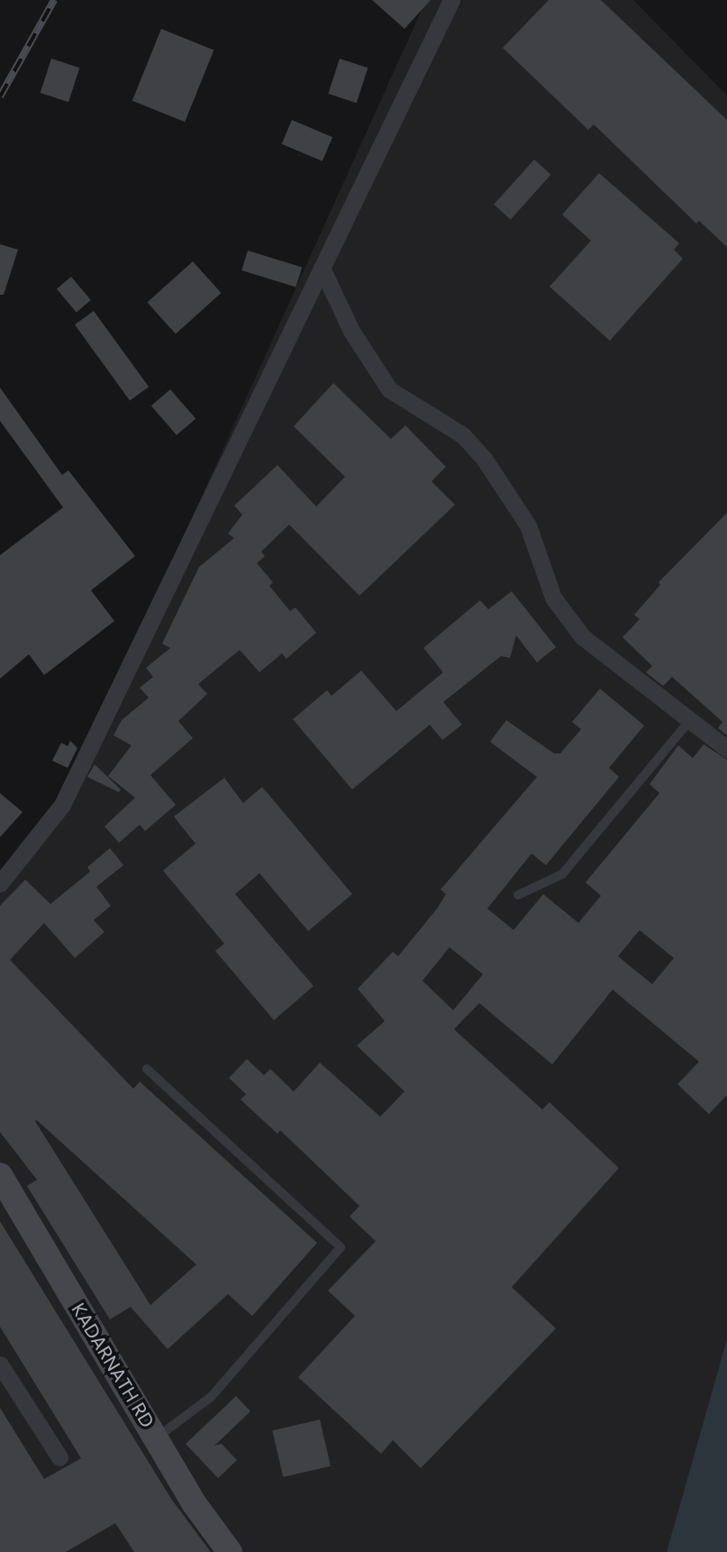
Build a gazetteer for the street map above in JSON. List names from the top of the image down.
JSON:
{
  "streets": {
    "main road": ["KADARNATH RD"]
  }
}
